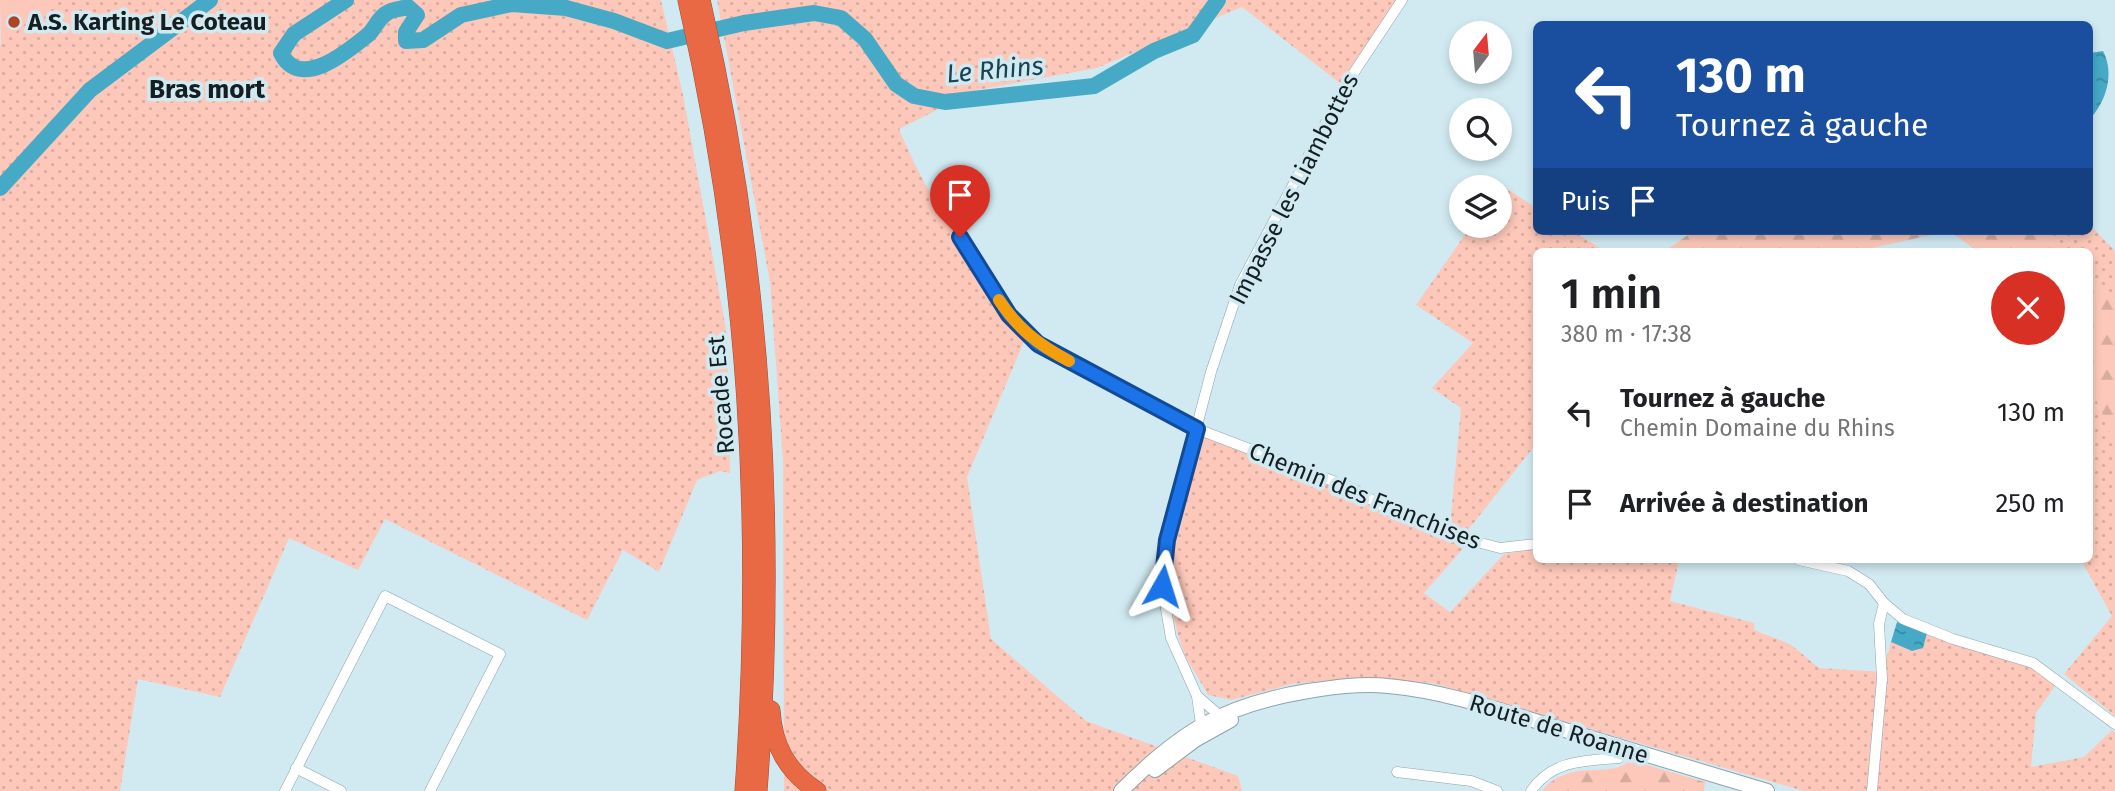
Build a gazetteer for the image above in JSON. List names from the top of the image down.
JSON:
{
  "streets": {
    "highway": ["Rocade Est"],
    "main road": ["Route de Roanne"],
    "street": ["Impasse les Liambottes", "Chemin des Franchises"]
  },
  "crossings": [
    ["Impasse les Liambottes", "Chemin des Franchises"]
  ],
  "districts": ["Bras mort"],
  "water": ["Le Rhins"],
  "places": ["A.S. Karting Le Coteau"],
  "north": "top",
  "page": {
    "turn": ["130 m", "Tournez à gauche"],
    "then": "Puis",
    "heading": ["1 min", "380 m · 17:38"],
    "list": [
      {
        "name": "Tournez à gauche",
        "note": "Chemin Domaine du Rhins",
        "value": "130 m"
      },
      {
        "name": "Arrivée à destination",
        "value": "250 m"
      }
    ]
  }
}
